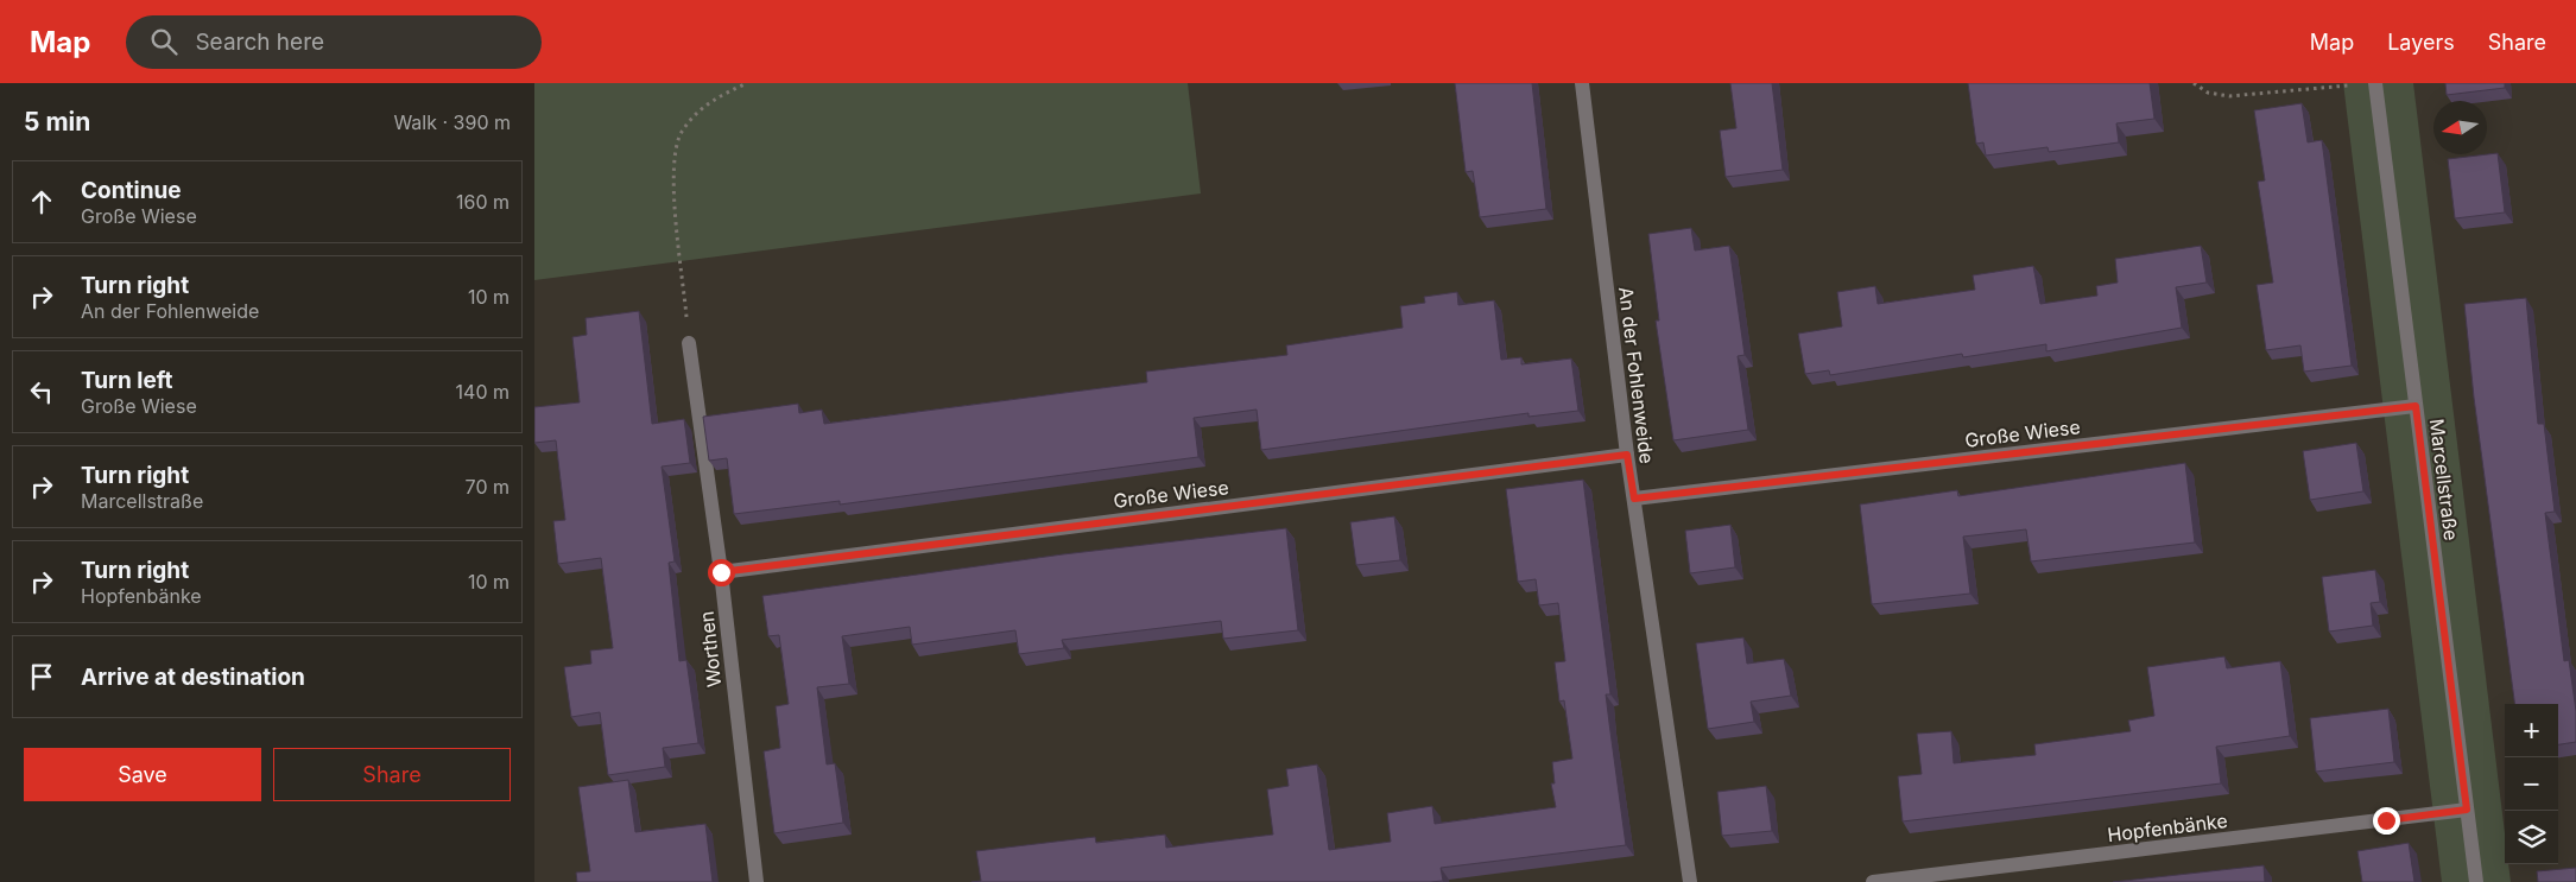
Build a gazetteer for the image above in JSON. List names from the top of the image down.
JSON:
{
  "streets": {
    "street": [
      "An der Fohlenweide",
      "Große Wiese",
      "Marcellstraße",
      "Worthen",
      "Hopfenbänke"
    ]
  },
  "crossings": [
    ["An der Fohlenweide", "Große Wiese"],
    ["Große Wiese", "Marcellstraße"],
    ["Große Wiese", "Worthen"],
    ["Marcellstraße", "Hopfenbänke"]
  ],
  "north": "left",
  "page": {
    "header": "Map",
    "search": "Search here",
    "nav": ["Map", "Layers", "Share"],
    "heading": ["5 min", "Walk · 390 m"],
    "list": [
      ["Continue", "Große Wiese", "160 m"],
      ["Turn right", "An der Fohlenweide", "10 m"],
      ["Turn left", "Große Wiese", "140 m"],
      ["Turn right", "Marcellstraße", "70 m"],
      ["Turn right", "Hopfenbänke", "10 m"],
      "Arrive at destination"
    ],
    "map_buttons": ["+", "−"],
    "buttons": ["Save", "Share"]
  }
}
